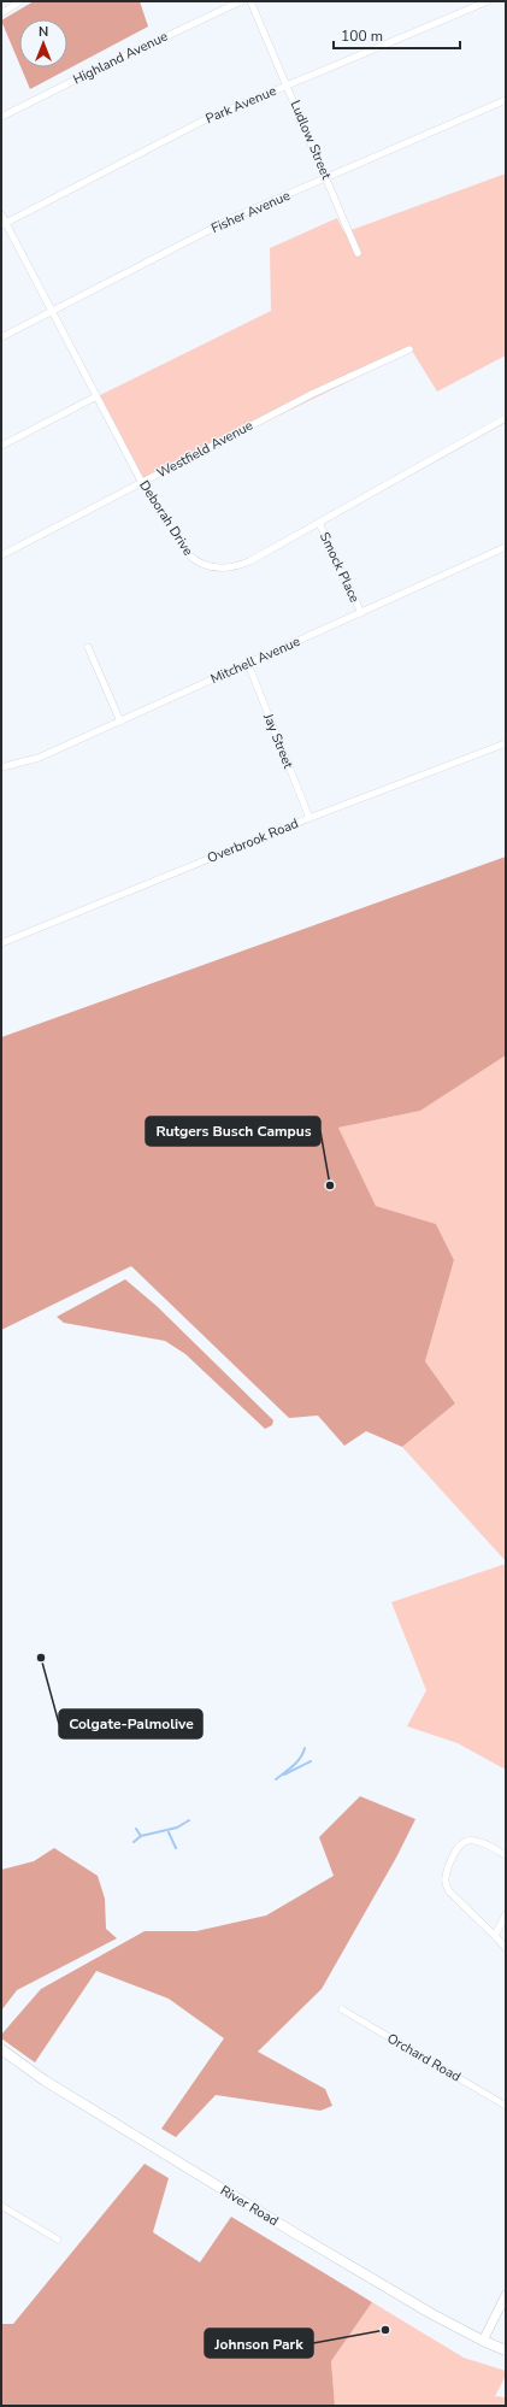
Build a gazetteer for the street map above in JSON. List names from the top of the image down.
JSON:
{
  "streets": {
    "main road": ["River Road"],
    "street": [
      "Highland Avenue",
      "Park Avenue",
      "Ludlow Street",
      "Fisher Avenue",
      "Westfield Avenue",
      "Deborah Drive",
      "Smock Place",
      "Mitchell Avenue",
      "Jay Street",
      "Overbrook Road",
      "Orchard Road"
    ]
  },
  "crossings": [
    ["Park Avenue", "Ludlow Street"],
    ["Park Avenue", "Deborah Drive"],
    ["Ludlow Street", "Fisher Avenue"],
    ["Fisher Avenue", "Deborah Drive"],
    ["Westfield Avenue", "Deborah Drive"],
    ["Deborah Drive", "Smock Place"],
    ["Smock Place", "Mitchell Avenue"],
    ["Mitchell Avenue", "Jay Street"],
    ["Jay Street", "Overbrook Road"]
  ],
  "places": ["Rutgers Busch Campus", "Colgate-Palmolive", "Johnson Park"],
  "scale_bar": "100 m",
  "north": "top"
}
